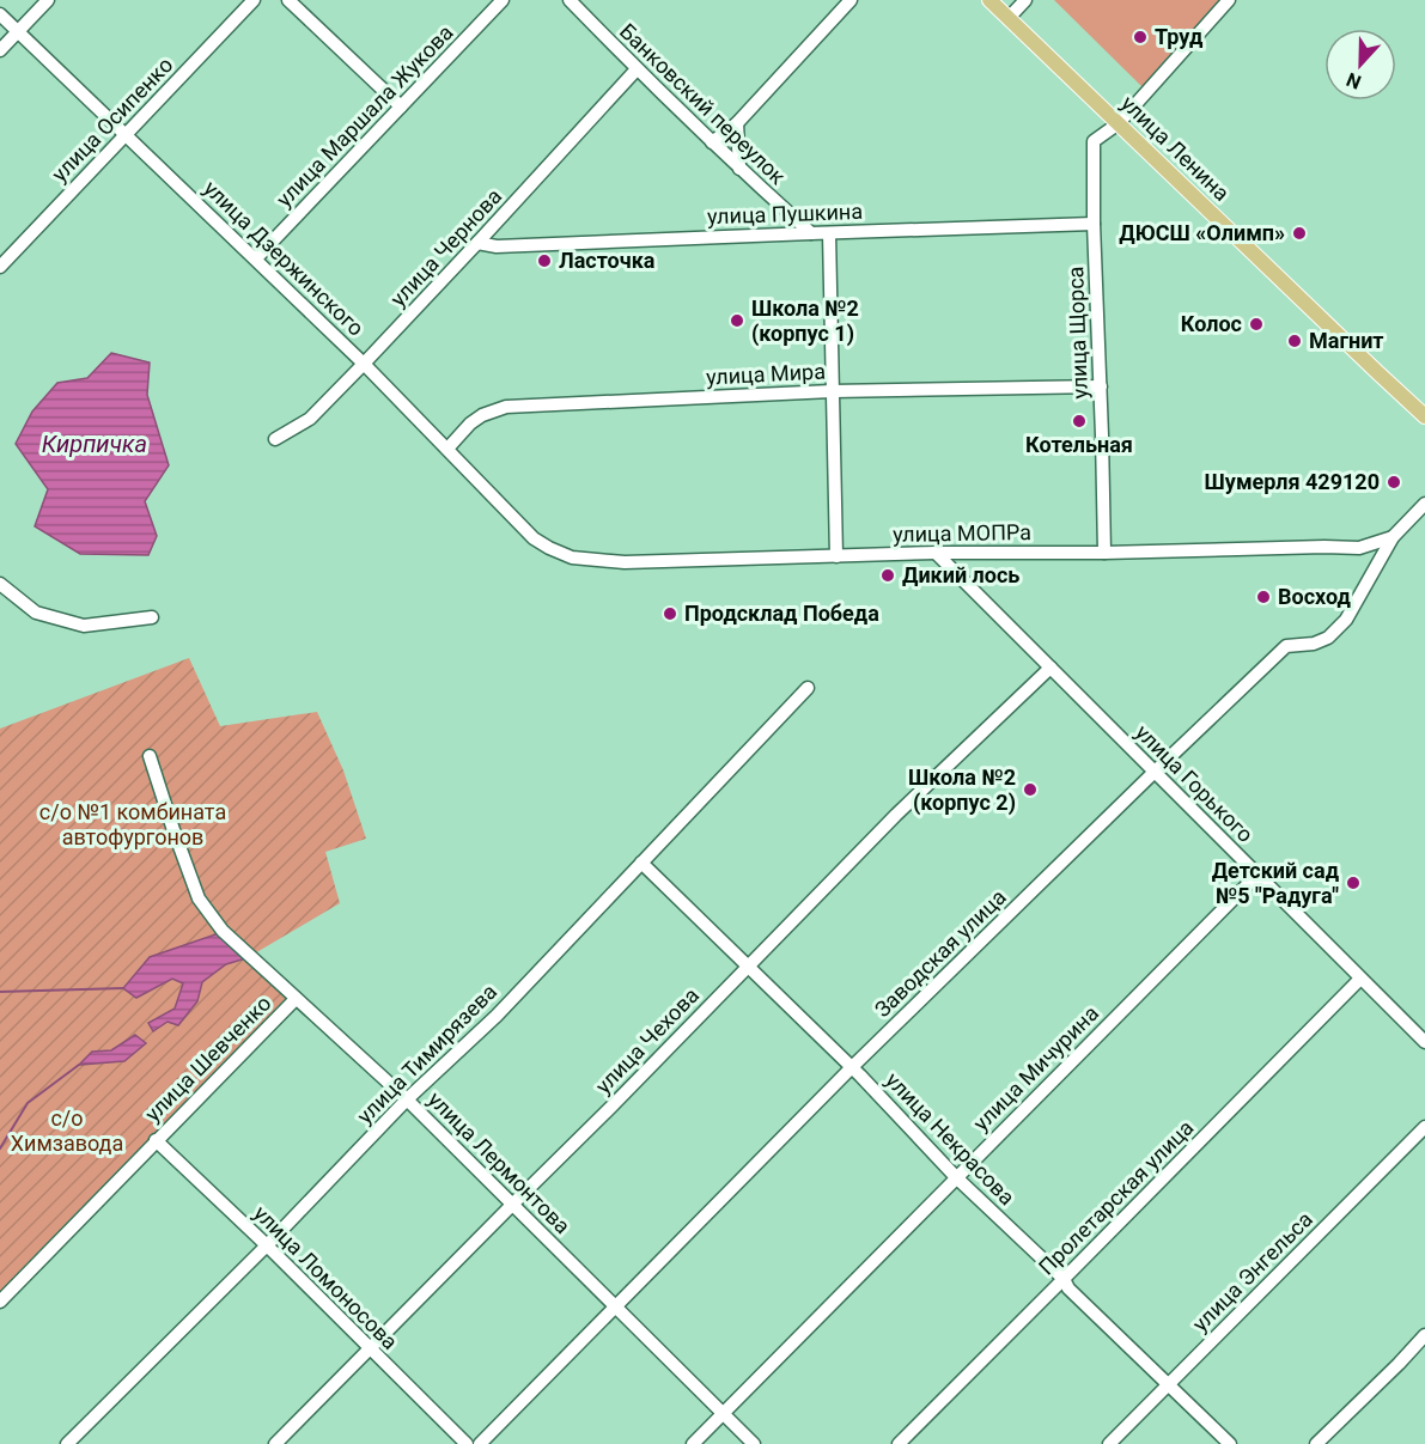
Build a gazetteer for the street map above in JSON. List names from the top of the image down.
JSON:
{
  "streets": {
    "main road": ["улица Ленина"],
    "street": [
      "Банковский переулок",
      "улица Маршала Жукова",
      "улица Осипенко",
      "улица Пушкина",
      "улица Чернова",
      "улица Дзержинского",
      "улица Щорса",
      "улица Мира",
      "улица МОПРа",
      "улица Горького",
      "Заводская улица",
      "улица Чехова",
      "улица Тимирязева",
      "улица Шевченко",
      "улица Мичурина",
      "улица Некрасова",
      "улица Лермонтова",
      "Пролетарская улица",
      "улица Энгельса",
      "улица Ломоносова"
    ]
  },
  "crossings": [
    ["Банковский переулок", "улица Пушкина"],
    ["Банковский переулок", "улица Чернова"],
    ["улица Маршала Жукова", "улица Дзержинского"],
    ["улица Осипенко", "улица Дзержинского"],
    ["улица Ленина", "улица Щорса"],
    ["улица Пушкина", "улица Чернова"],
    ["улица Пушкина", "улица Щорса"],
    ["улица Чернова", "улица Дзержинского"],
    ["улица Дзержинского", "улица Мира"],
    ["улица Дзержинского", "улица МОПРа"],
    ["улица Щорса", "улица Мира"],
    ["улица Щорса", "улица МОПРа"],
    ["улица МОПРа", "улица Горького"],
    ["улица МОПРа", "Заводская улица"],
    ["улица Горького", "Заводская улица"],
    ["улица Горького", "улица Чехова"],
    ["улица Горького", "улица Мичурина"],
    ["улица Горького", "Пролетарская улица"],
    ["Заводская улица", "улица Некрасова"],
    ["Заводская улица", "улица Лермонтова"],
    ["улица Чехова", "улица Некрасова"],
    ["улица Чехова", "улица Лермонтова"],
    ["улица Чехова", "улица Ломоносова"],
    ["улица Тимирязева", "улица Некрасова"],
    ["улица Тимирязева", "улица Лермонтова"],
    ["улица Тимирязева", "улица Ломоносова"],
    ["улица Шевченко", "улица Лермонтова"],
    ["улица Шевченко", "улица Ломоносова"],
    ["улица Мичурина", "улица Некрасова"],
    ["улица Мичурина", "улица Лермонтова"],
    ["улица Некрасова", "Пролетарская улица"],
    ["улица Некрасова", "улица Энгельса"]
  ],
  "water": ["Кирпичка"],
  "parks": ["с/о №1 комбината автофургонов", "с/о Химзавода"],
  "places": [
    "Труд",
    "ДЮСШ «Олимп»",
    "Ласточка",
    "Школа №2 (корпус 1)",
    "Колос",
    "Магнит",
    "Котельная",
    "Шумерля 429120",
    "Дикий лось",
    "Восход",
    "Продсклад Победа",
    "Школа №2 (корпус 2)",
    "Детский сад №5 \"Радуга\""
  ],
  "north": "bottom"
}
